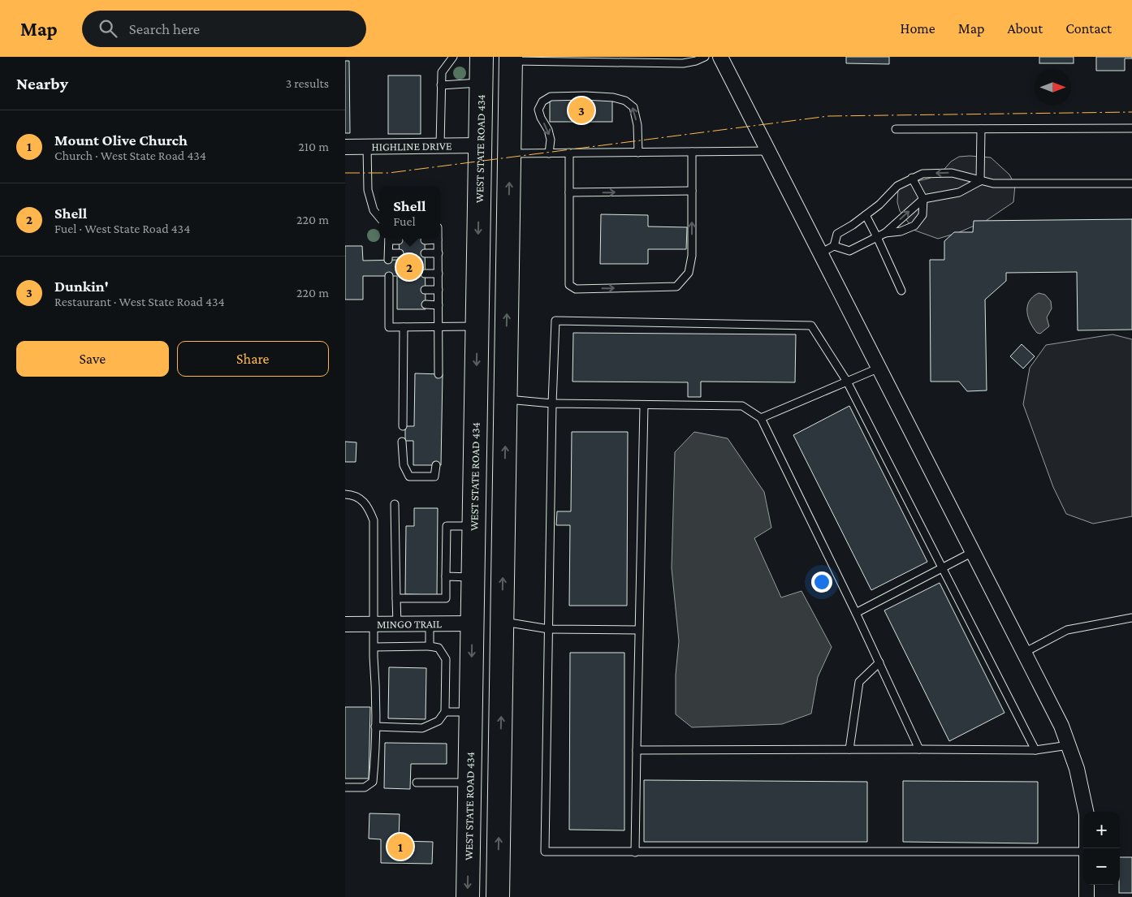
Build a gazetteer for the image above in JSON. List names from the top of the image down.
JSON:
{
  "streets": {
    "main road": ["WEST STATE ROAD 434"],
    "street": ["HIGHLINE DRIVE", "MINGO TRAIL"]
  },
  "crossings": [
    ["HIGHLINE DRIVE", "WEST STATE ROAD 434"],
    ["WEST STATE ROAD 434", "MINGO TRAIL"]
  ],
  "north": "right",
  "page": {
    "header": "Map",
    "search": "Search here",
    "nav": [
      "Home",
      "Map",
      "About",
      "Contact"
    ],
    "heading": ["Nearby", "3 results"],
    "pins": ["3", "2", "1"],
    "list": [
      {
        "mark": "1",
        "name": "Mount Olive Church",
        "note": "Church · West State Road 434",
        "value": "210 m"
      },
      {
        "mark": "2",
        "name": "Shell",
        "note": "Fuel · West State Road 434",
        "value": "220 m"
      },
      {
        "mark": "3",
        "name": "Dunkin'",
        "note": "Restaurant · West State Road 434",
        "value": "220 m"
      }
    ],
    "popup": ["Shell", "Fuel"],
    "buttons": ["Save", "Share"],
    "map_buttons": ["+", "−"]
  }
}
